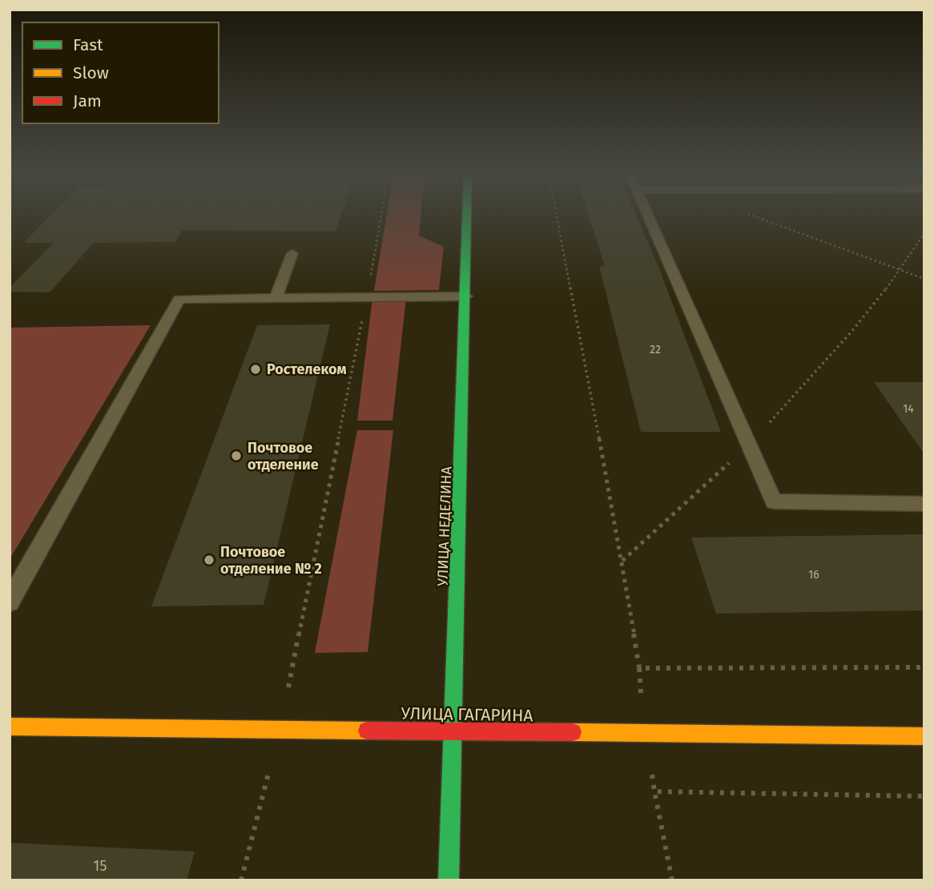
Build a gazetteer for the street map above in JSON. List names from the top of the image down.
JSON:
{
  "streets": {
    "street": ["УЛИЦА НЕДЕЛИНА", "УЛИЦА ГАГАРИНА"]
  },
  "crossings": [
    ["УЛИЦА НЕДЕЛИНА", "УЛИЦА ГАГАРИНА"]
  ],
  "places": ["Ростелеком", "Почтовое отделение", "Почтовое отделение № 2"],
  "house_numbers": [
    "22",
    "14",
    "16",
    "15"
  ],
  "legend": ["Fast", "Slow", "Jam"]
}
